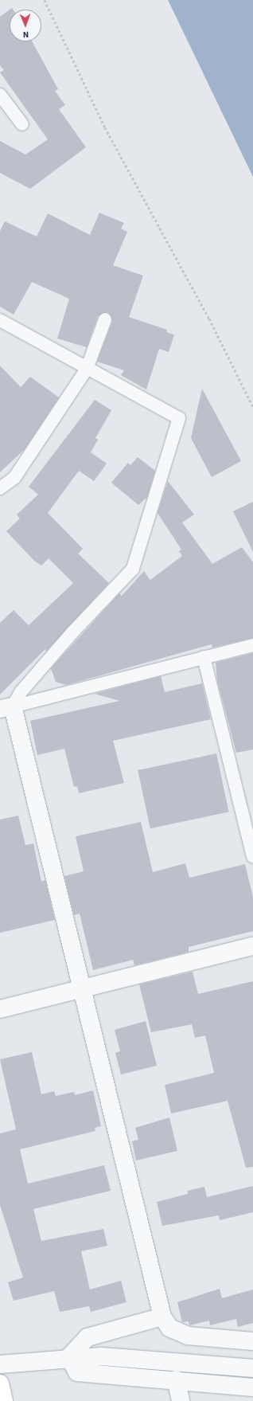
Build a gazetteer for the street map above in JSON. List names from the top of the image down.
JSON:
{
  "north": "bottom"
}
